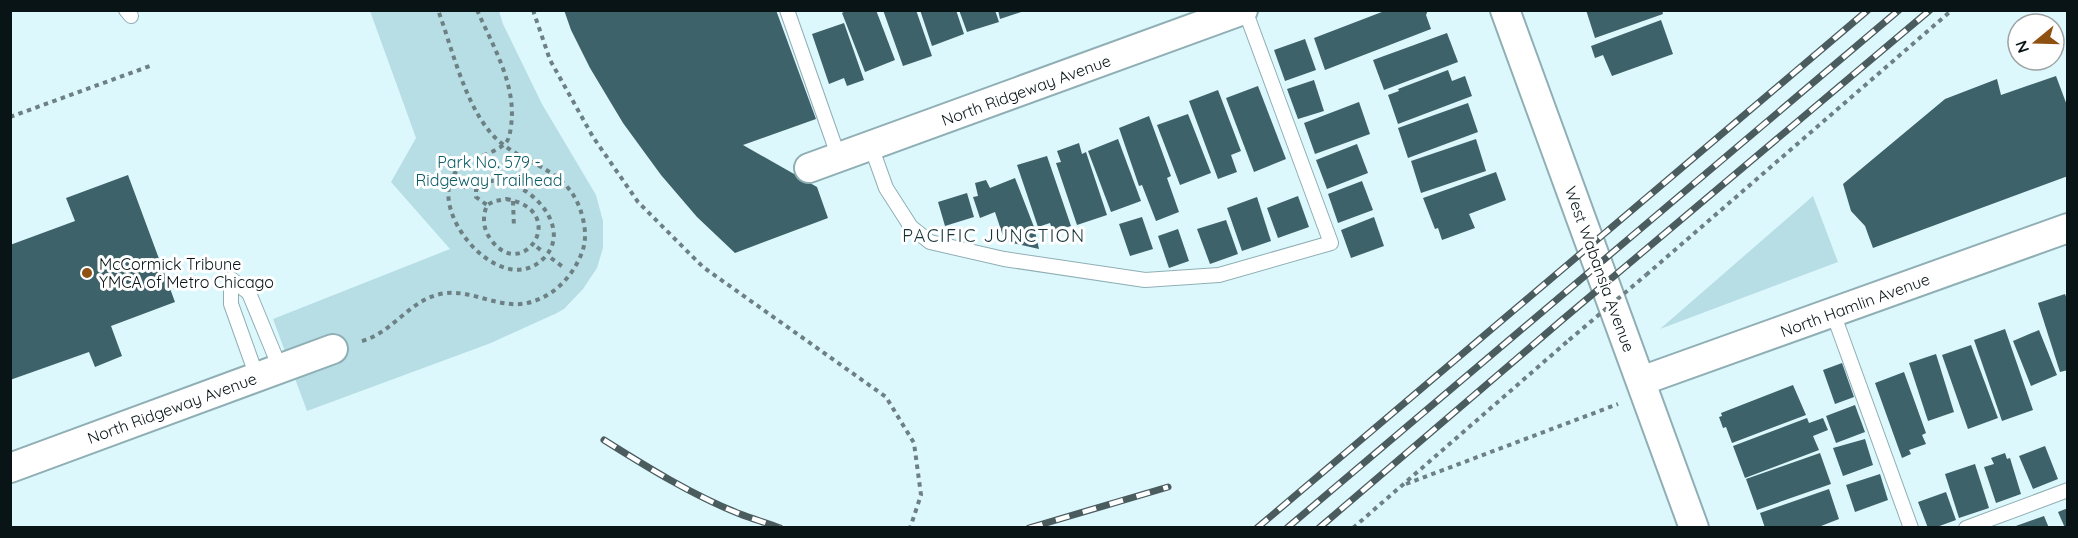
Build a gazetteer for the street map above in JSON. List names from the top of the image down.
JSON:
{
  "streets": {
    "street": ["North Ridgeway Avenue", "West Wabansia Avenue", "North Hamlin Avenue"]
  },
  "crossings": [
    ["West Wabansia Avenue", "North Hamlin Avenue"]
  ],
  "districts": ["PACIFIC JUNCTION"],
  "parks": ["Park No. 579 - Ridgeway Trailhead"],
  "places": ["McCormick Tribune YMCA of Metro Chicago"],
  "north": "left"
}
